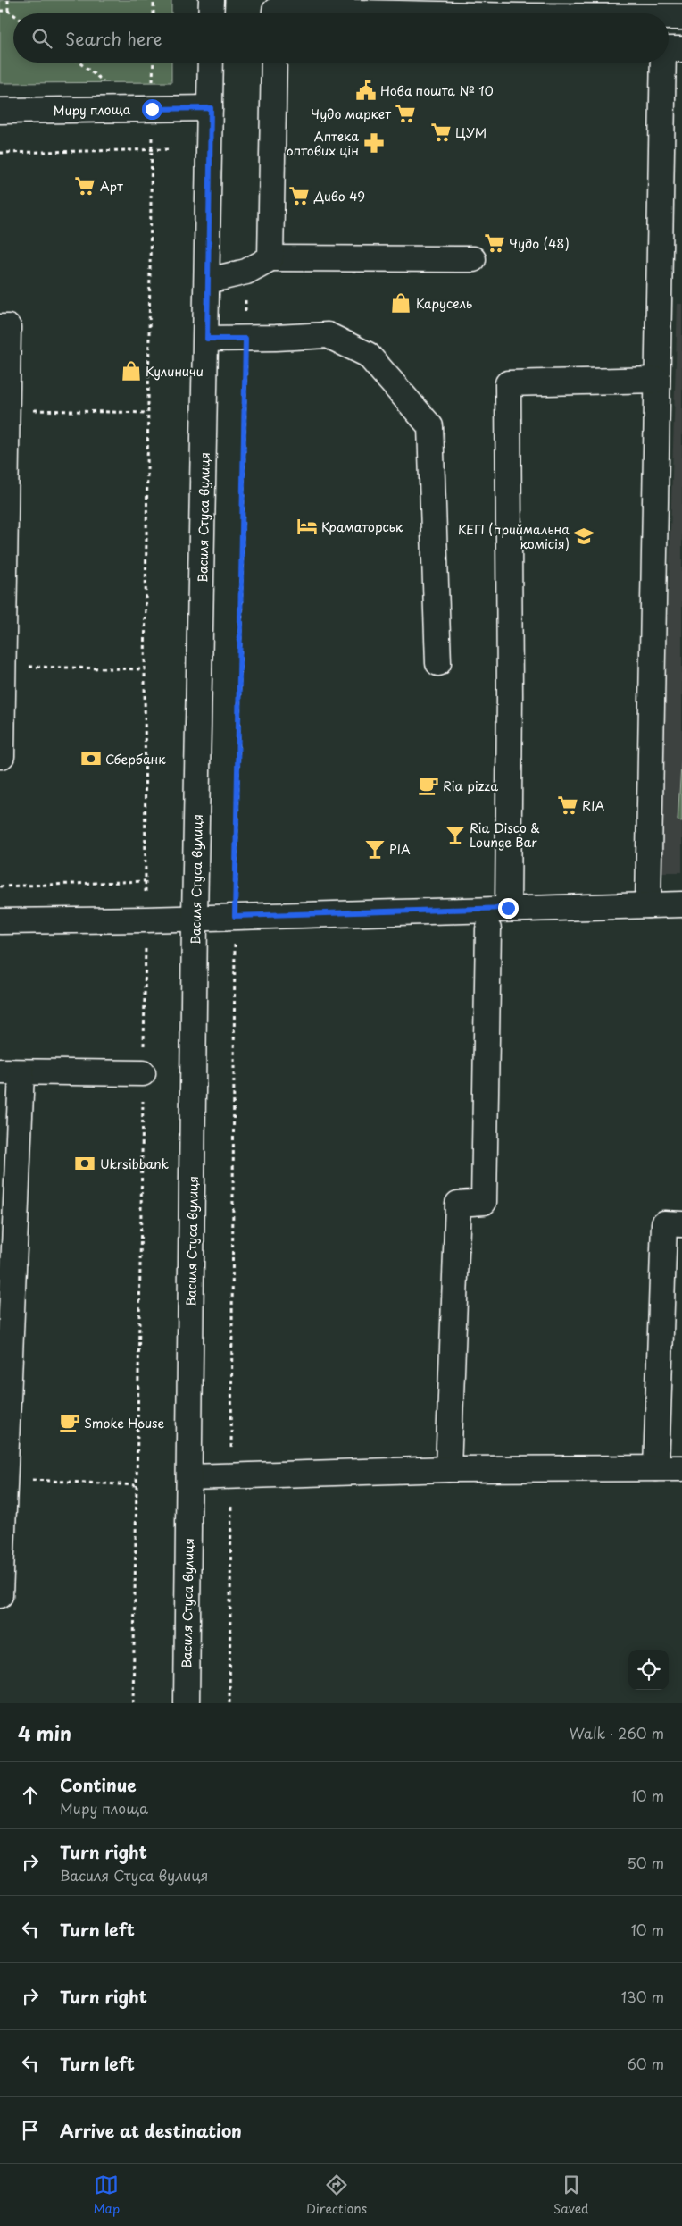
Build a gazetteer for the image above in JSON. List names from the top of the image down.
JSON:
{
  "streets": {
    "street": ["Миру площа", "Василя Стуса вулиця"]
  },
  "crossings": [
    ["Миру площа", "Василя Стуса вулиця"]
  ],
  "places": {
    "public building": ["Нова пошта № 10"],
    "supermarket": [
      "Чудо маркет",
      "ЦУМ",
      "Арт",
      "Диво 49",
      "Чудо (48)",
      "RIA"
    ],
    "pharmacy": ["Аптека оптових цін"],
    "shop": ["Карусель", "Кулиничи"],
    "hotel": ["Краматорськ"],
    "school or university": ["КЕГІ (приймальна комісія)"],
    "bank": ["Сбербанк", "Ukrsibbank"],
    "cafe": ["Ria pizza", "Smoke House"],
    "bar": ["Ria Disco & Lounge Bar", "РІА"]
  },
  "page": {
    "search": "Search here",
    "heading": ["4 min", "Walk · 260 m"],
    "list": [
      ["Continue", "Миру площа", "10 m"],
      ["Turn right", "Василя Стуса вулиця", "50 m"],
      ["Turn left", "10 m"],
      ["Turn right", "130 m"],
      ["Turn left", "60 m"],
      "Arrive at destination"
    ],
    "nav": ["Map", "Directions", "Saved"]
  }
}
